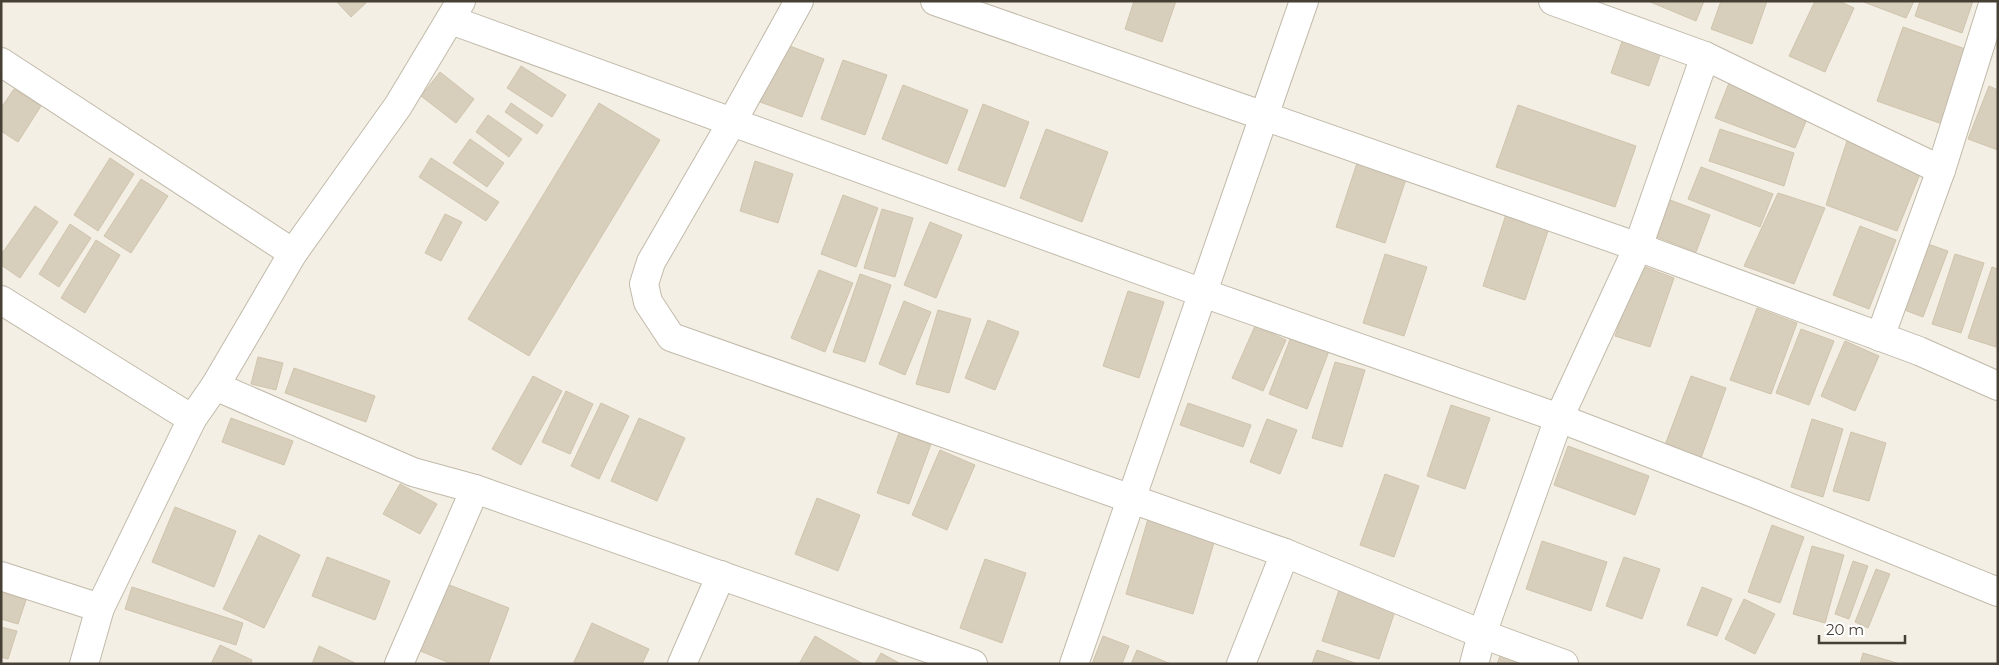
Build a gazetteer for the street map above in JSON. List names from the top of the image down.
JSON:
{
  "scale_bar": "20 m"
}
